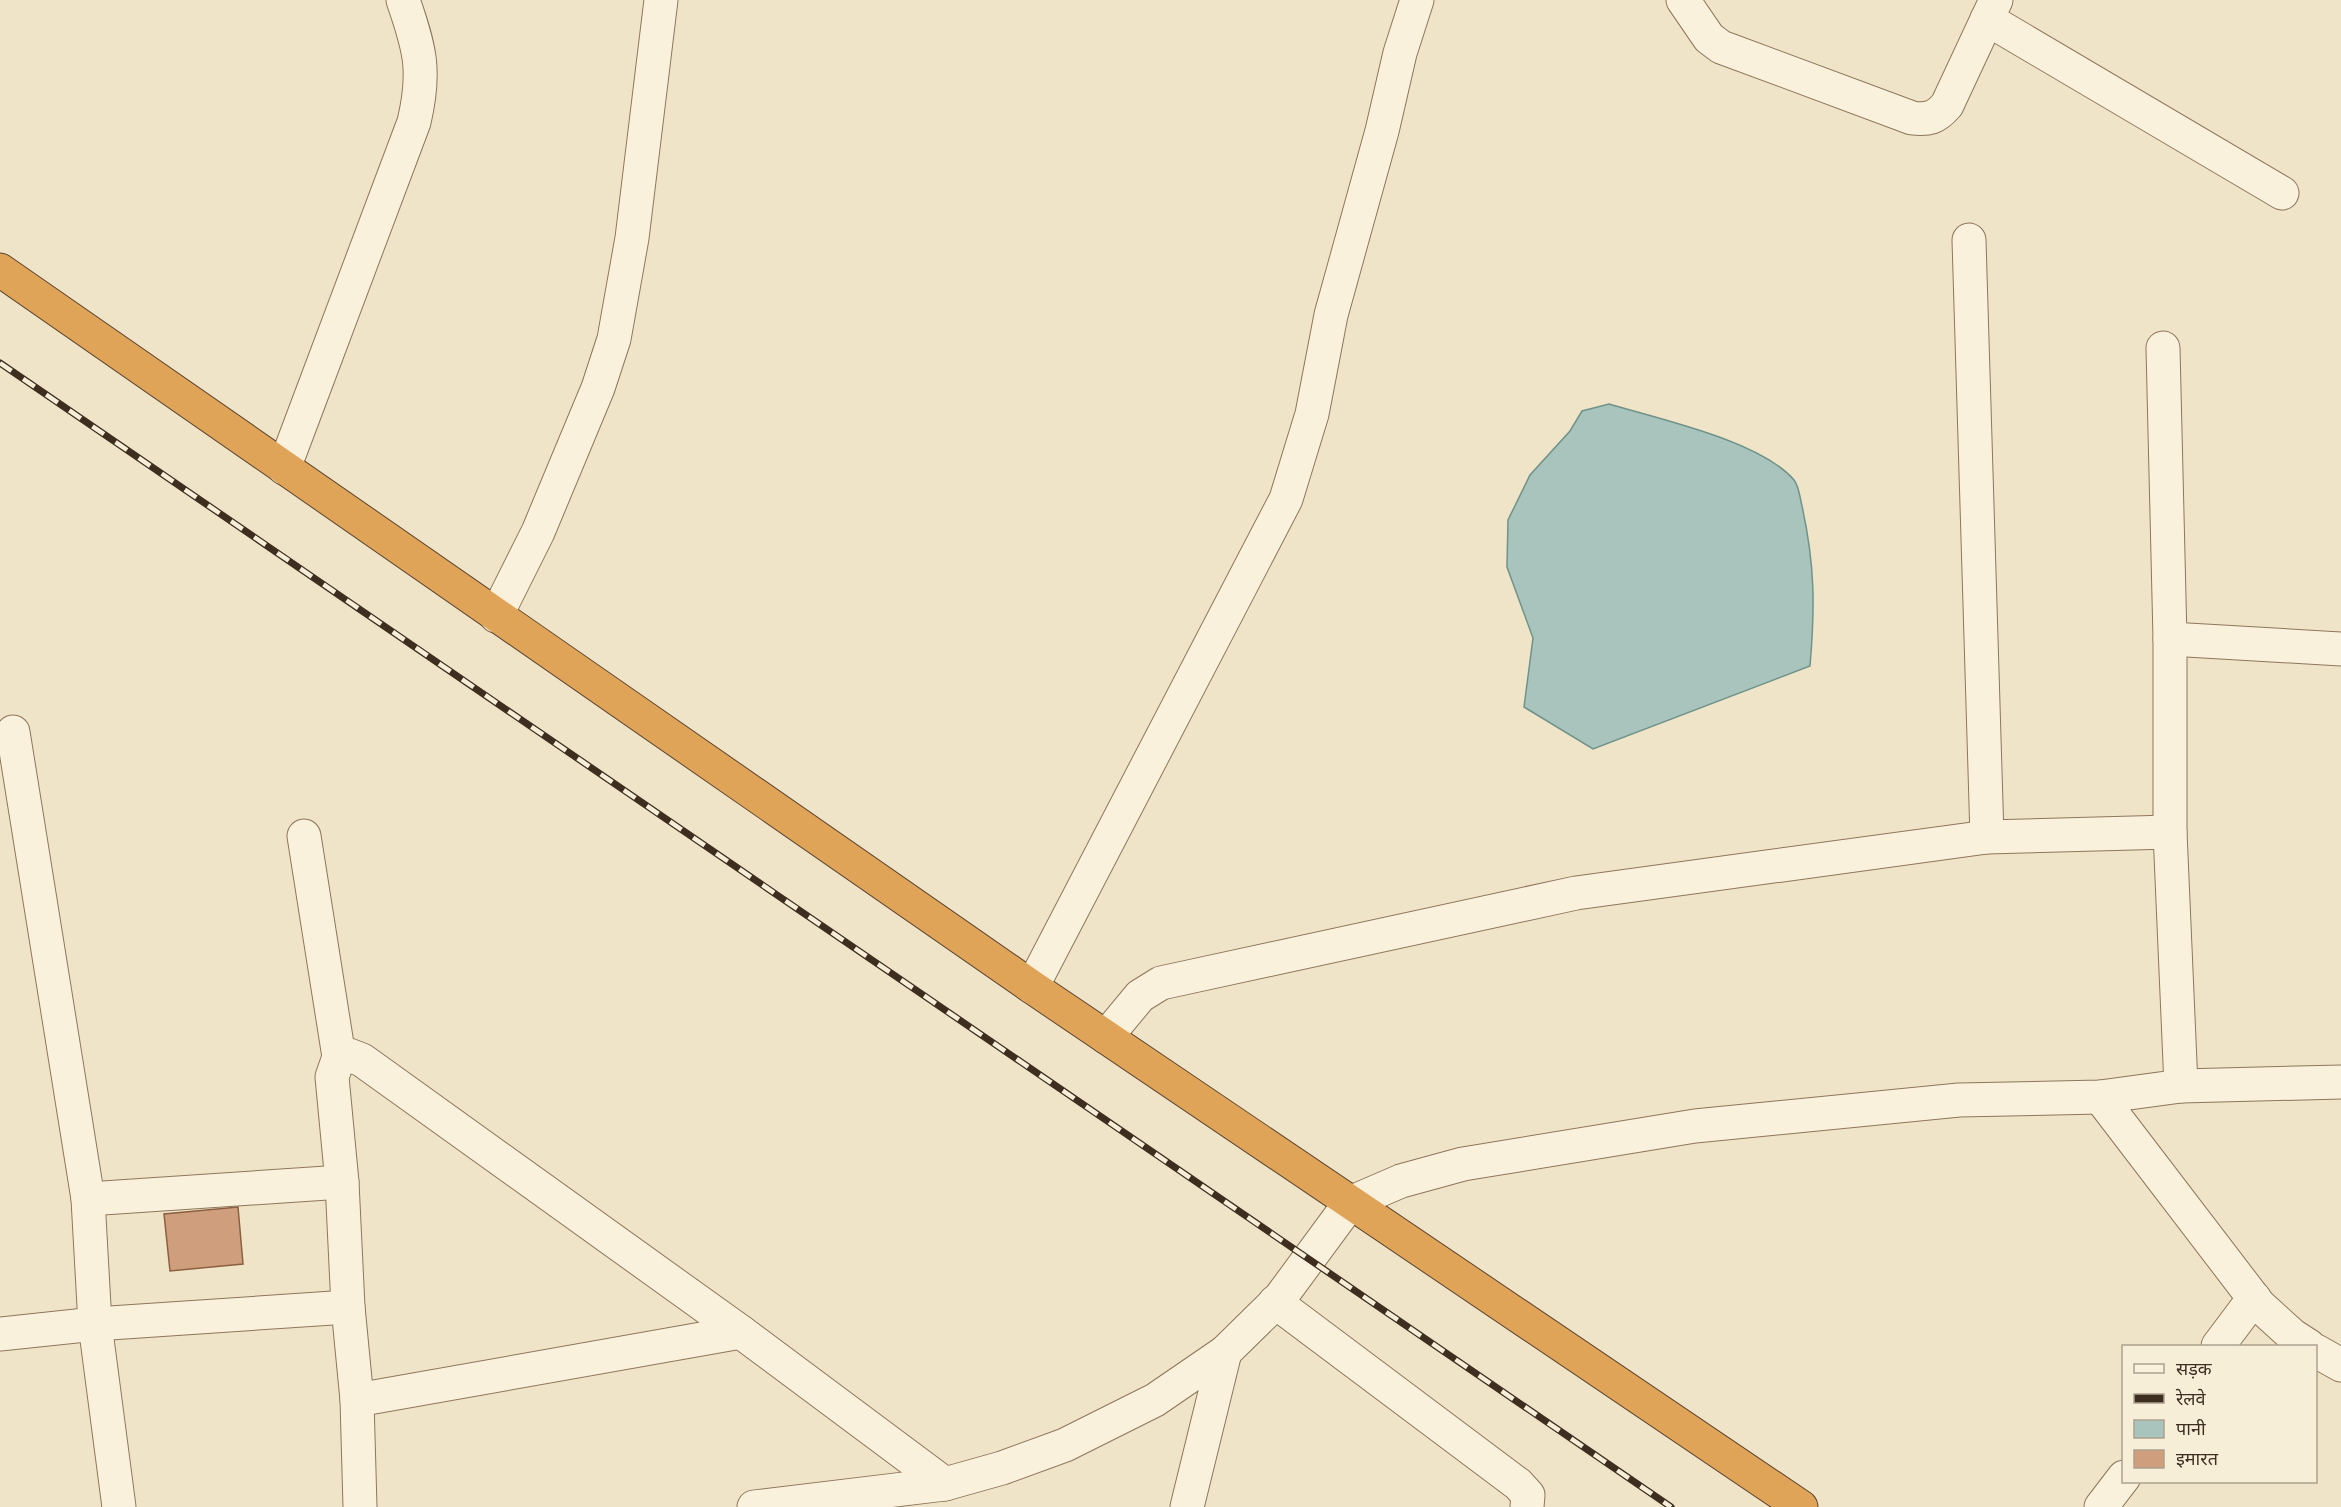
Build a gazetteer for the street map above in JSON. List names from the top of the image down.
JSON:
{
  "legend": [
    "सड़क",
    "रेलवे",
    "पानी",
    "इमारत"
  ]
}
